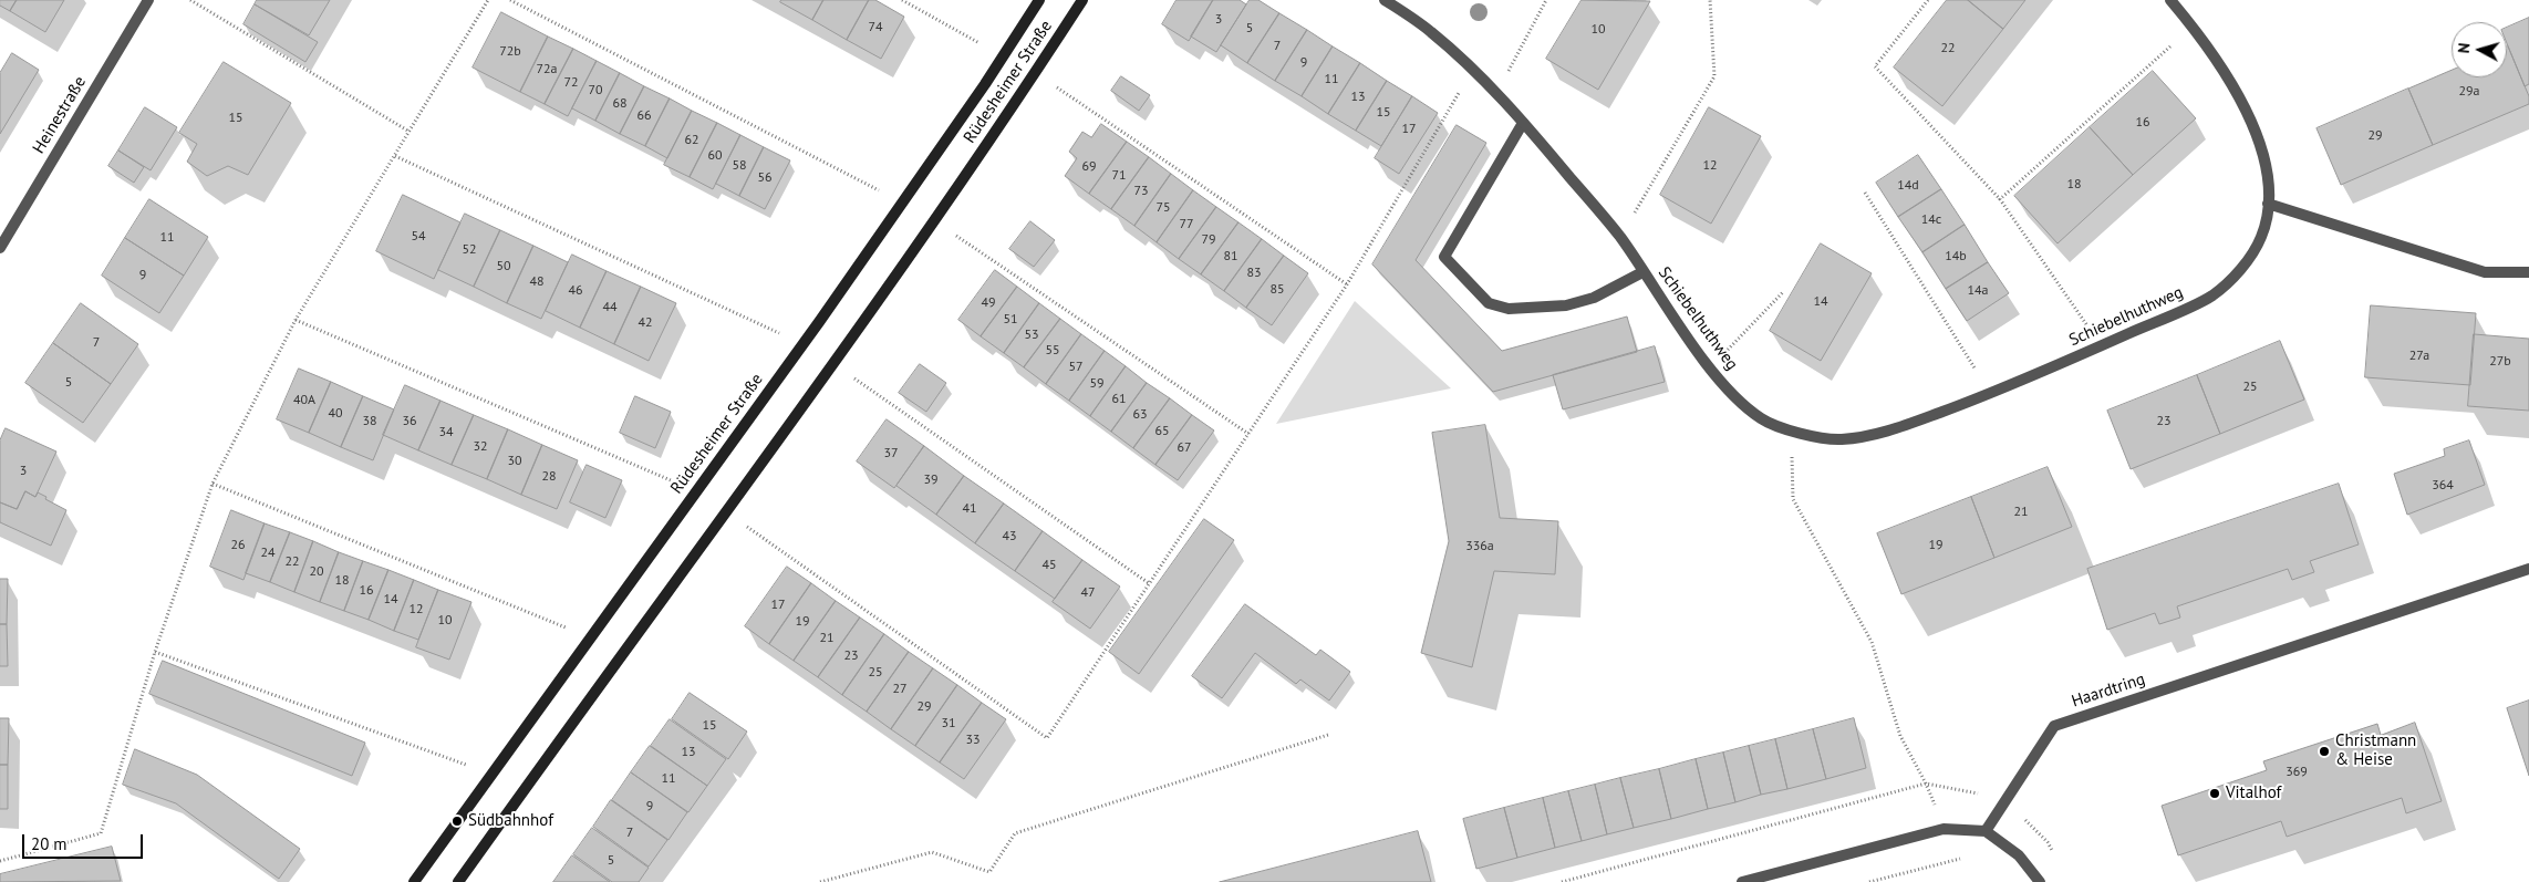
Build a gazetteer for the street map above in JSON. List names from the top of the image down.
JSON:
{
  "streets": {
    "main road": ["Rüdesheimer Straße"],
    "street": ["Heinestraße", "Schiebelhuthweg", "Haardtring"]
  },
  "places": ["Christmann & Heise", "Vitalhof", "Südbahnhof"],
  "house_numbers": [
    "3",
    "74",
    "5",
    "10",
    "7",
    "22",
    "72b",
    "9",
    "72a",
    "11",
    "72",
    "70",
    "29a",
    "13",
    "68",
    "15",
    "66",
    "15",
    "16",
    "17",
    "29",
    "62",
    "60",
    "58",
    "12",
    "69",
    "71",
    "56",
    "18",
    "14d",
    "73",
    "75",
    "14c",
    "77",
    "54",
    "11",
    "79",
    "52",
    "81",
    "14b",
    "50",
    "83",
    "9",
    "48",
    "85",
    "46",
    "14a",
    "14",
    "49",
    "44",
    "51",
    "42",
    "53",
    "7",
    "55",
    "27a",
    "27b",
    "57",
    "5",
    "59",
    "25",
    "61",
    "40A",
    "40",
    "63",
    "38",
    "36",
    "23",
    "65",
    "34",
    "32",
    "67",
    "37",
    "30",
    "3",
    "28",
    "39",
    "364",
    "41",
    "21",
    "43",
    "26",
    "19",
    "336a",
    "24",
    "22",
    "45",
    "20",
    "18",
    "16",
    "47",
    "14",
    "17",
    "12",
    "10",
    "19",
    "21",
    "23",
    "25",
    "27",
    "29",
    "31",
    "15",
    "33",
    "13",
    "369",
    "11",
    "9",
    "7",
    "5"
  ],
  "scale_bar": "20 m",
  "north": "left"
}
